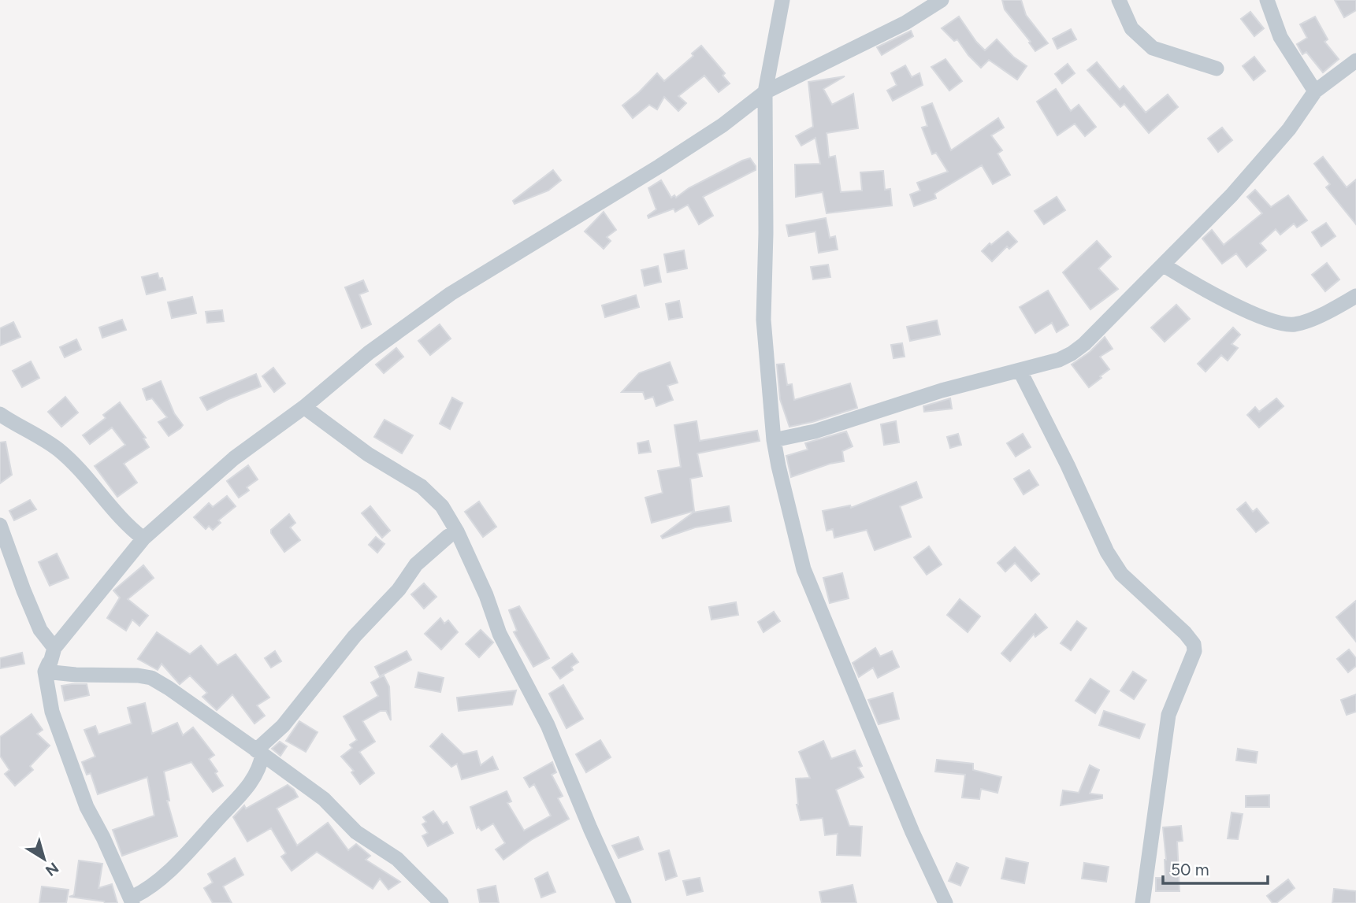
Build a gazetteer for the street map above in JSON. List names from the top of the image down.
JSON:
{
  "scale_bar": "50 m",
  "north": "bottom right"
}
